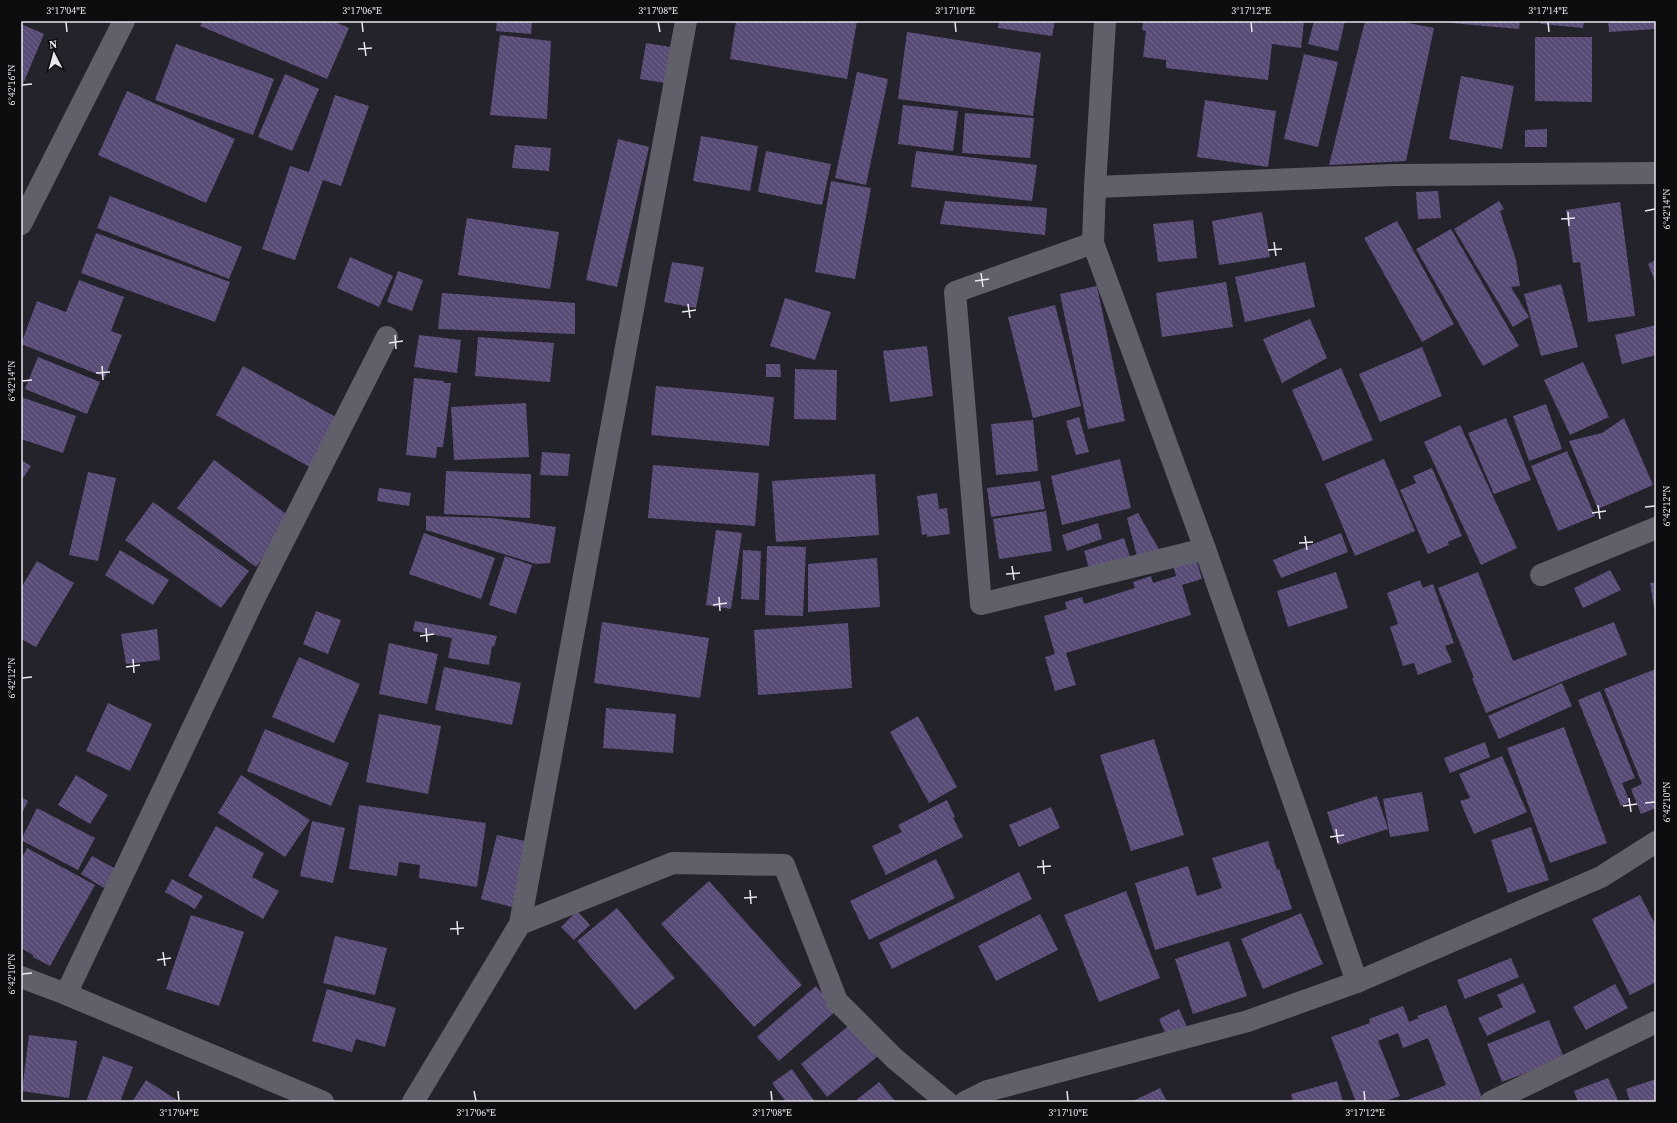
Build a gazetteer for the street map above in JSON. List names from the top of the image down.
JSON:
{
  "north": "top",
  "coordinates": [
    "3°17'04\"E",
    "3°17'06\"E",
    "3°17'08\"E",
    "3°17'10\"E",
    "3°17'12\"E",
    "3°17'14\"E",
    "6°42'16\"N",
    "6°42'14\"N",
    "6°42'12\"N",
    "6°42'10\"N"
  ]
}
